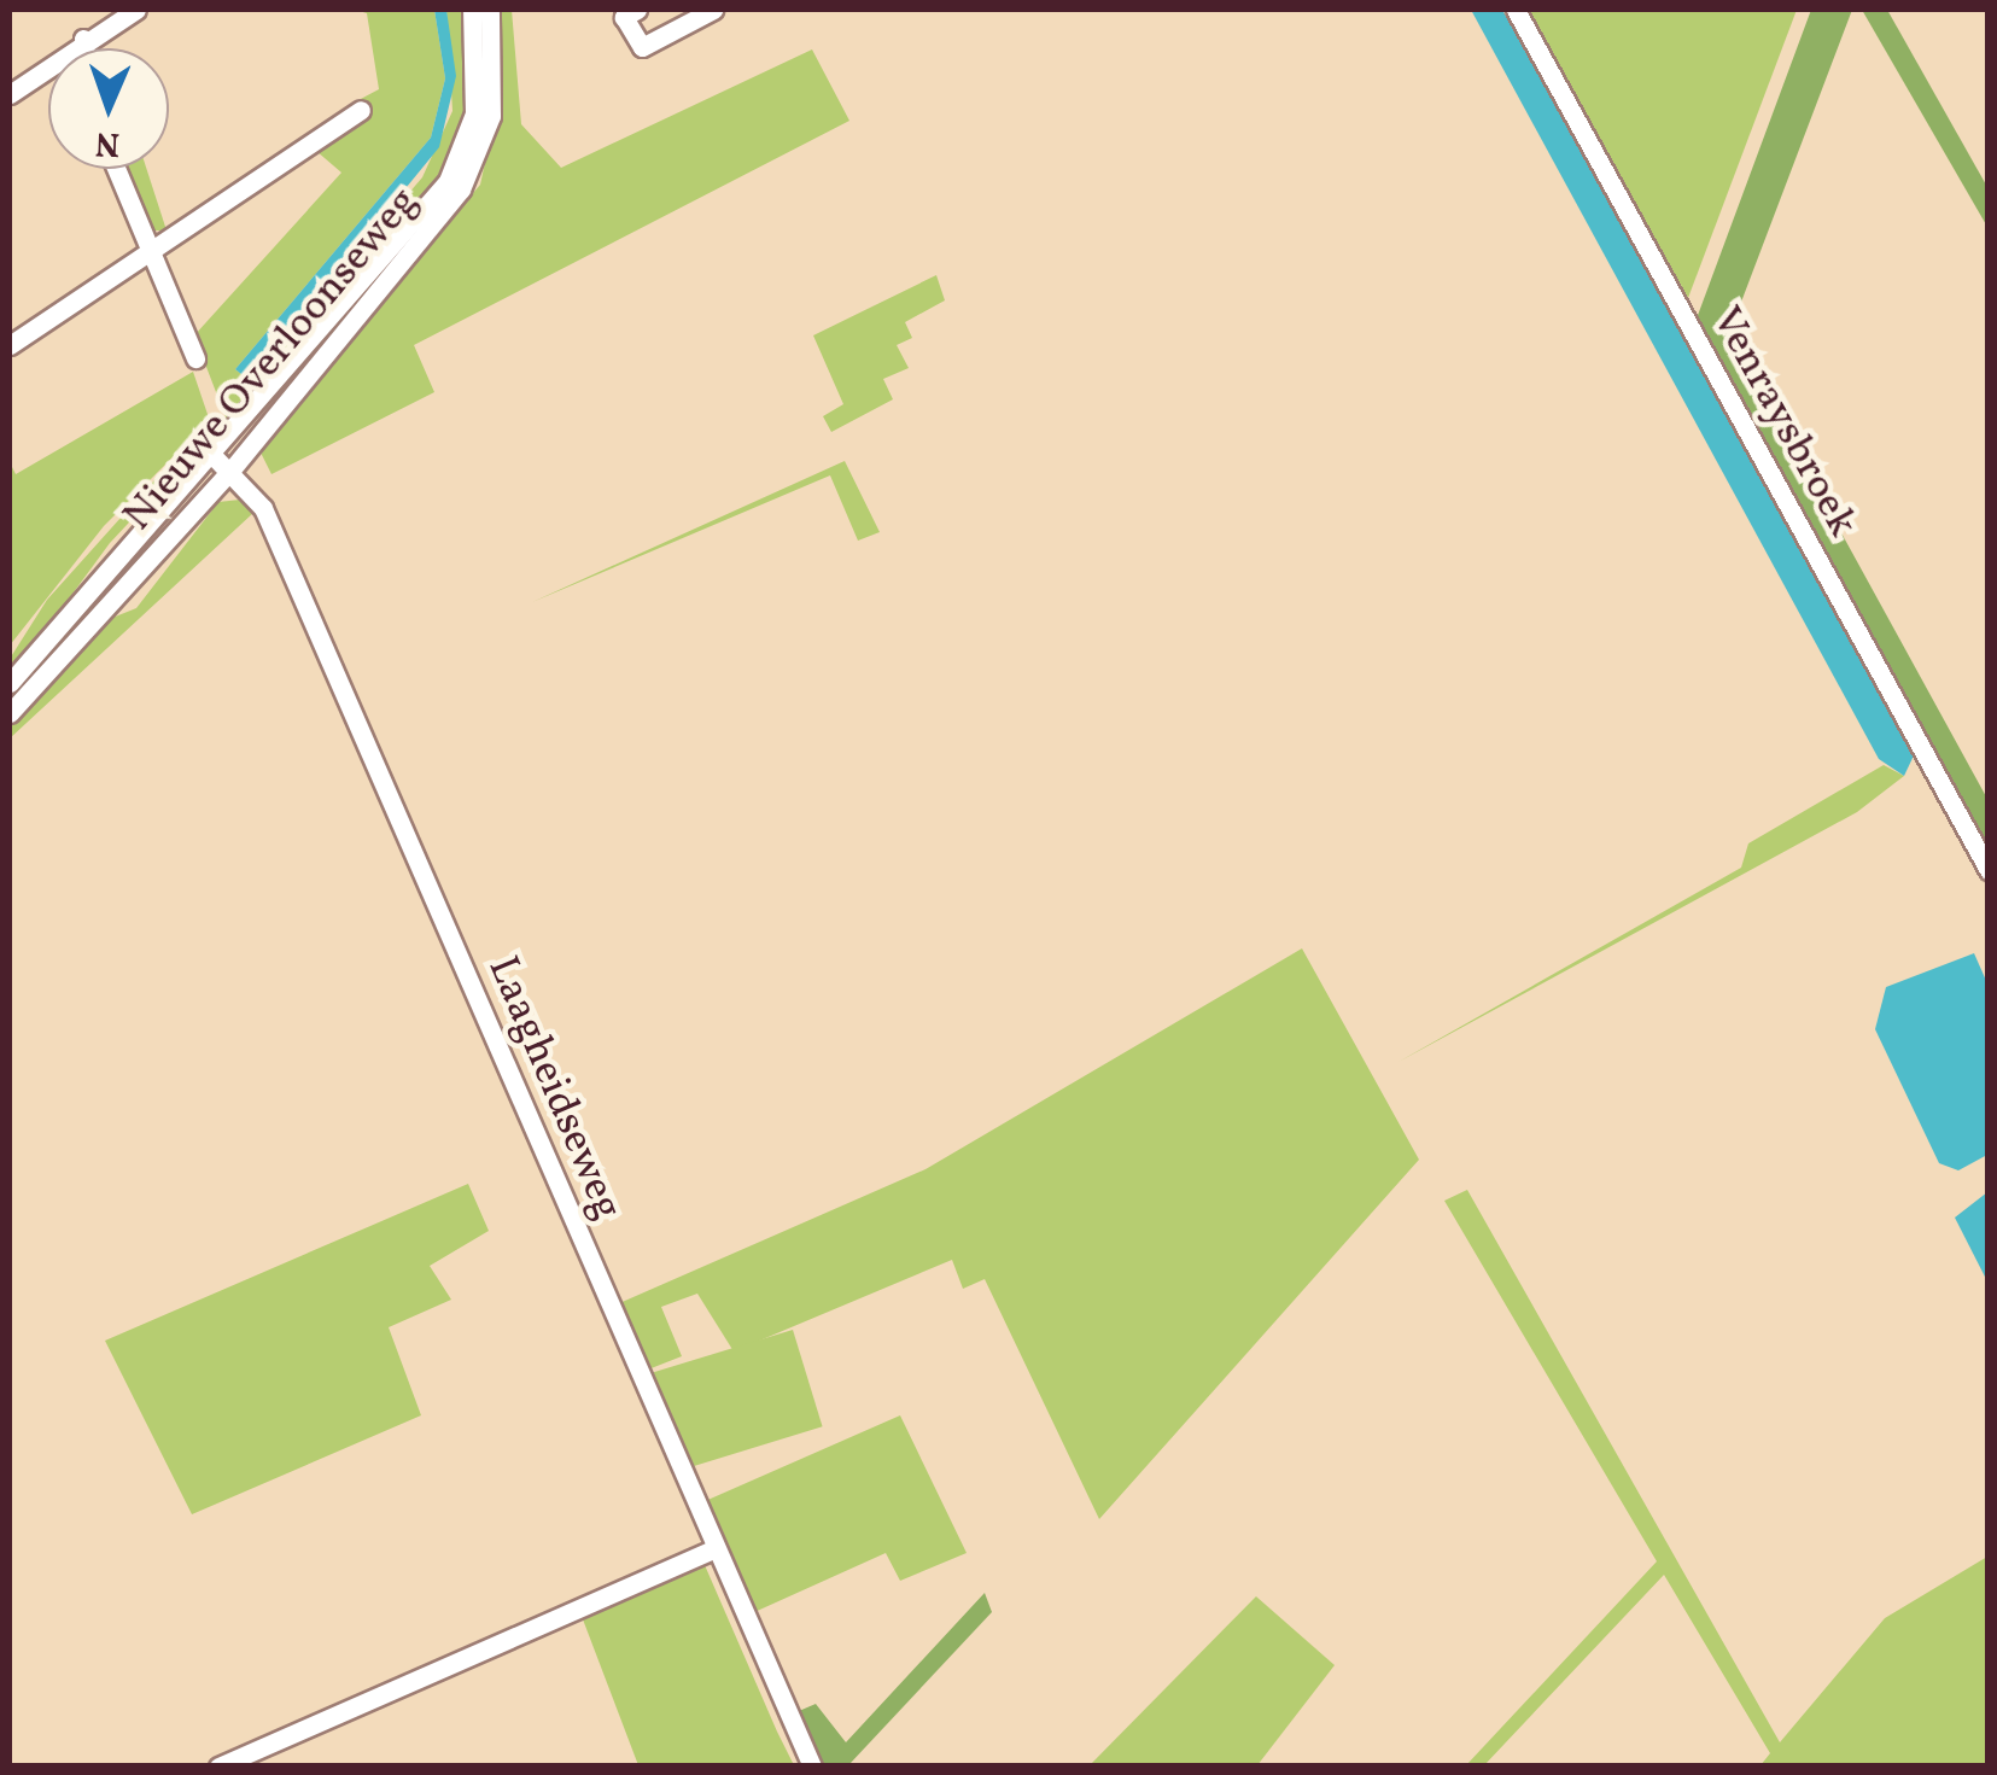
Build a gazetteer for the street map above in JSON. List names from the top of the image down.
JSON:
{
  "streets": {
    "street": ["Nieuwe Overloonseweg", "Venraysbroek", "Laagheidseweg"]
  },
  "crossings": [
    ["Nieuwe Overloonseweg", "Laagheidseweg"]
  ],
  "north": "bottom"
}
